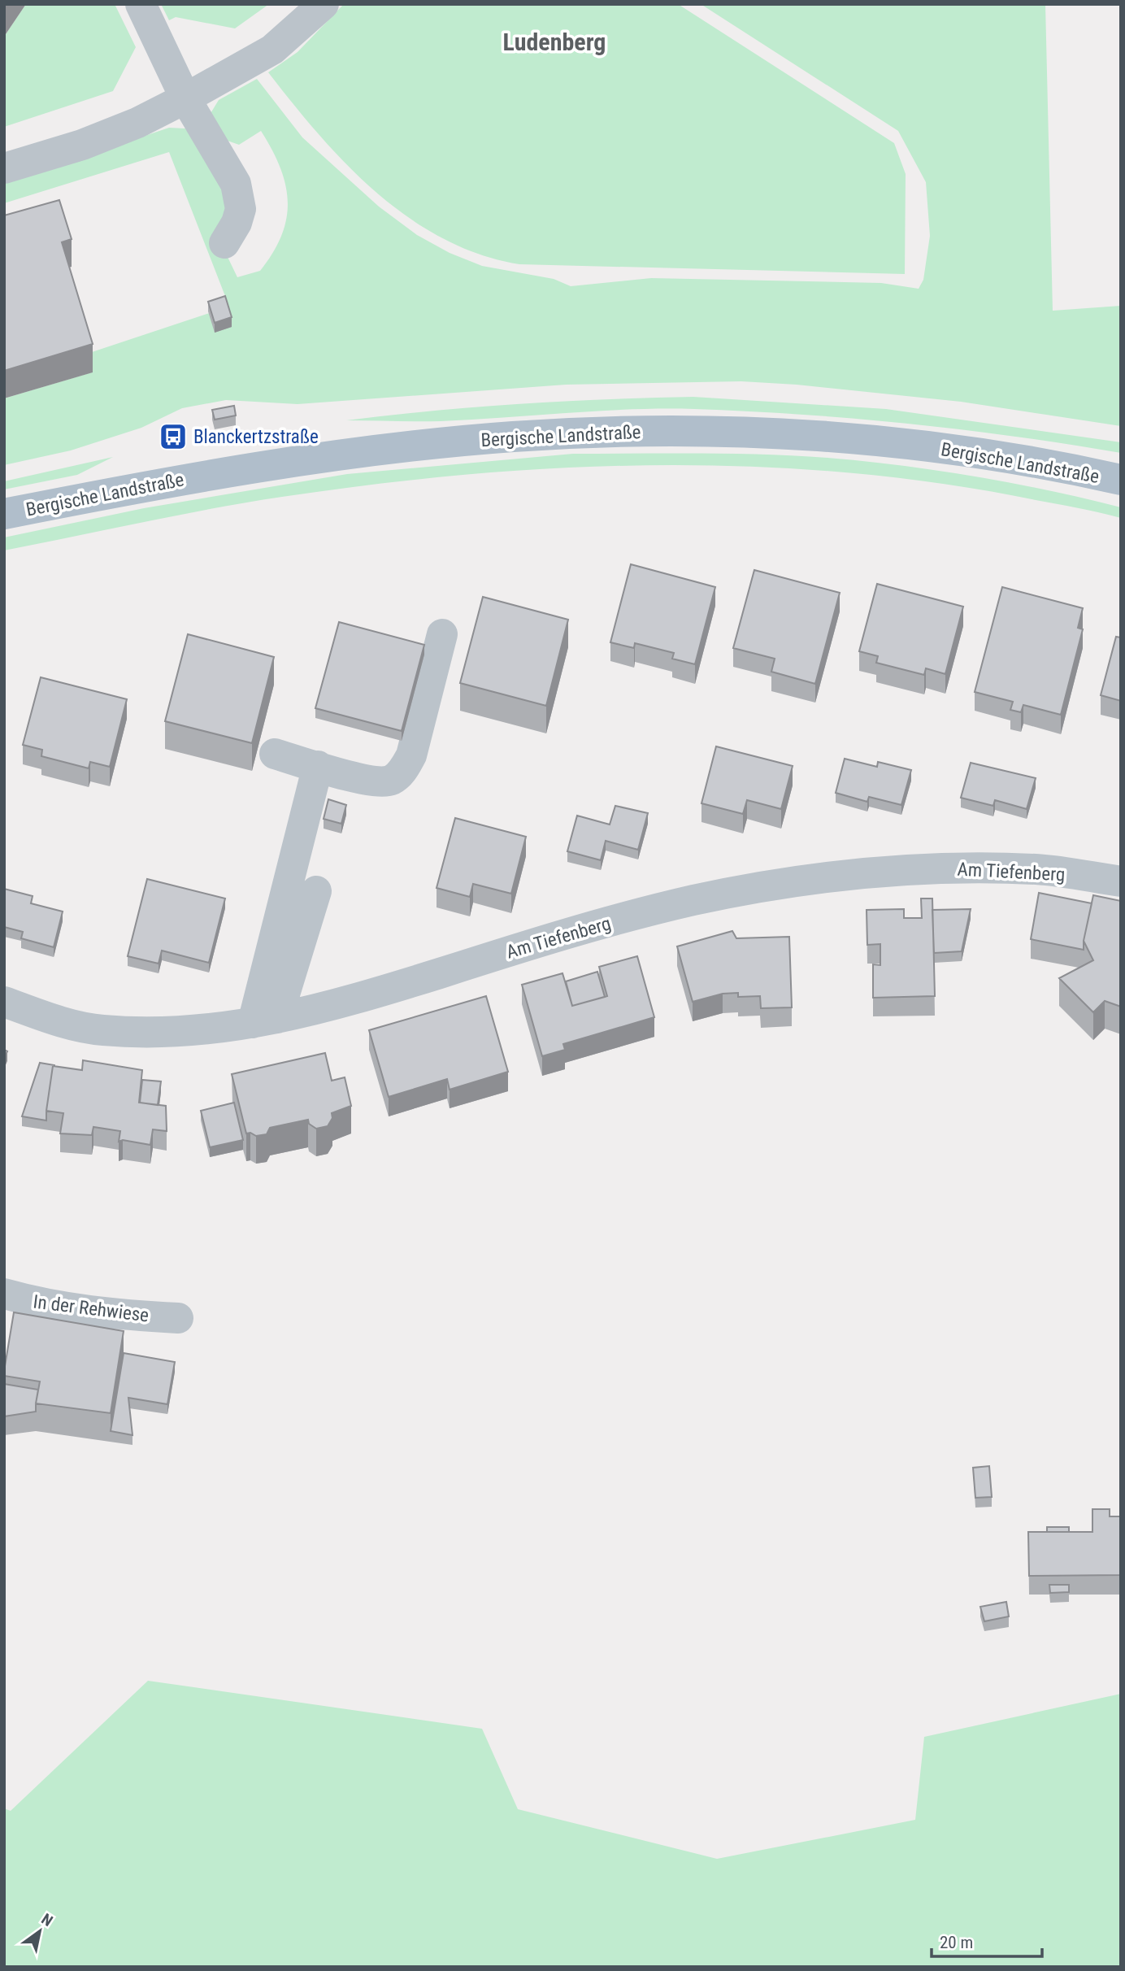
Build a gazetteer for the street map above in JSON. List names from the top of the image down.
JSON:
{
  "streets": {
    "main road": ["Bergische Landstraße"],
    "street": ["Am Tiefenberg", "In der Rehwiese"]
  },
  "districts": ["Ludenberg"],
  "places": {
    "bus stop": ["Blanckertzstraße"]
  },
  "scale_bar": "20 m",
  "north": "top right"
}
